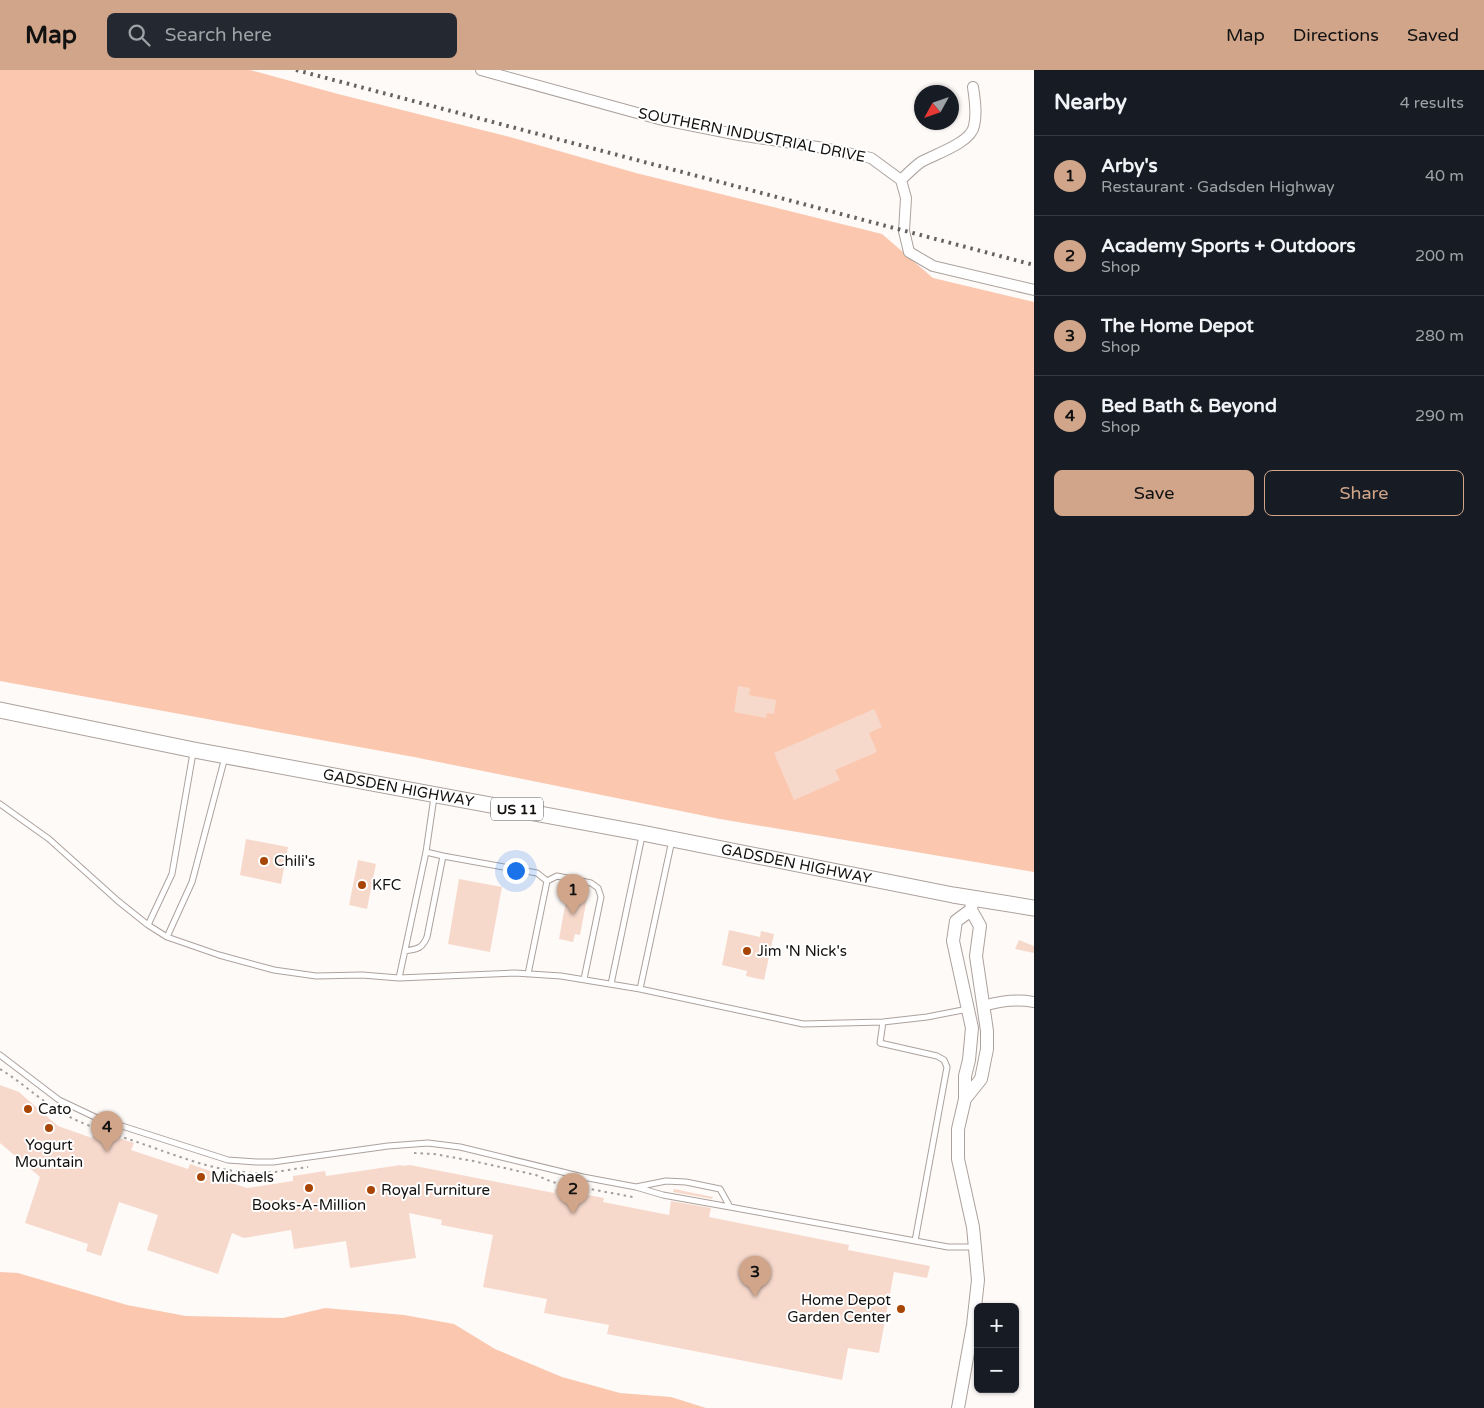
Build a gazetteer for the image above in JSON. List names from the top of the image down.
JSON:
{
  "streets": {
    "main road": ["GADSDEN HIGHWAY", "US 11"],
    "street": ["SOUTHERN INDUSTRIAL DRIVE"]
  },
  "places": [
    "Chili's",
    "KFC",
    "Jim 'N Nick's",
    "Cato",
    "Yogurt Mountain",
    "Michaels",
    "Books-A-Million",
    "Royal Furniture",
    "Home Depot Garden Center"
  ],
  "north": "bottom left",
  "page": {
    "header": "Map",
    "search": "Search here",
    "nav": ["Map", "Directions", "Saved"],
    "heading": ["Nearby", "4 results"],
    "list": [
      {
        "mark": "1",
        "name": "Arby's",
        "note": "Restaurant · Gadsden Highway",
        "value": "40 m"
      },
      {
        "mark": "2",
        "name": "Academy Sports + Outdoors",
        "note": "Shop",
        "value": "200 m"
      },
      {
        "mark": "3",
        "name": "The Home Depot",
        "note": "Shop",
        "value": "280 m"
      },
      {
        "mark": "4",
        "name": "Bed Bath & Beyond",
        "note": "Shop",
        "value": "290 m"
      }
    ],
    "buttons": ["Save", "Share"],
    "pins": [
      "1",
      "4",
      "2",
      "3"
    ],
    "map_buttons": ["+", "−"]
  }
}
